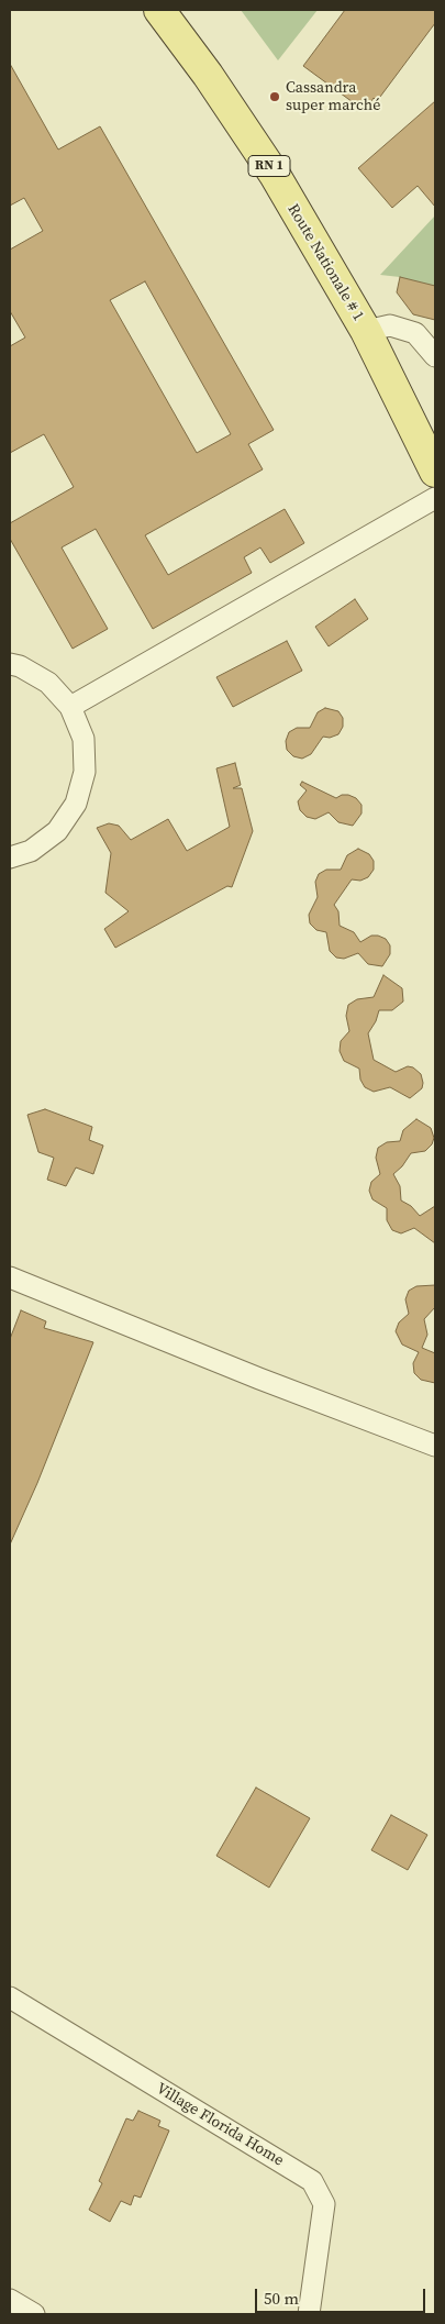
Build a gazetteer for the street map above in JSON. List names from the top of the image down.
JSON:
{
  "streets": {
    "main road": ["RN 1", "Route Nationale # 1"],
    "street": ["Village Florida Home"]
  },
  "places": ["Cassandra super marché"],
  "scale_bar": "50 m"
}
